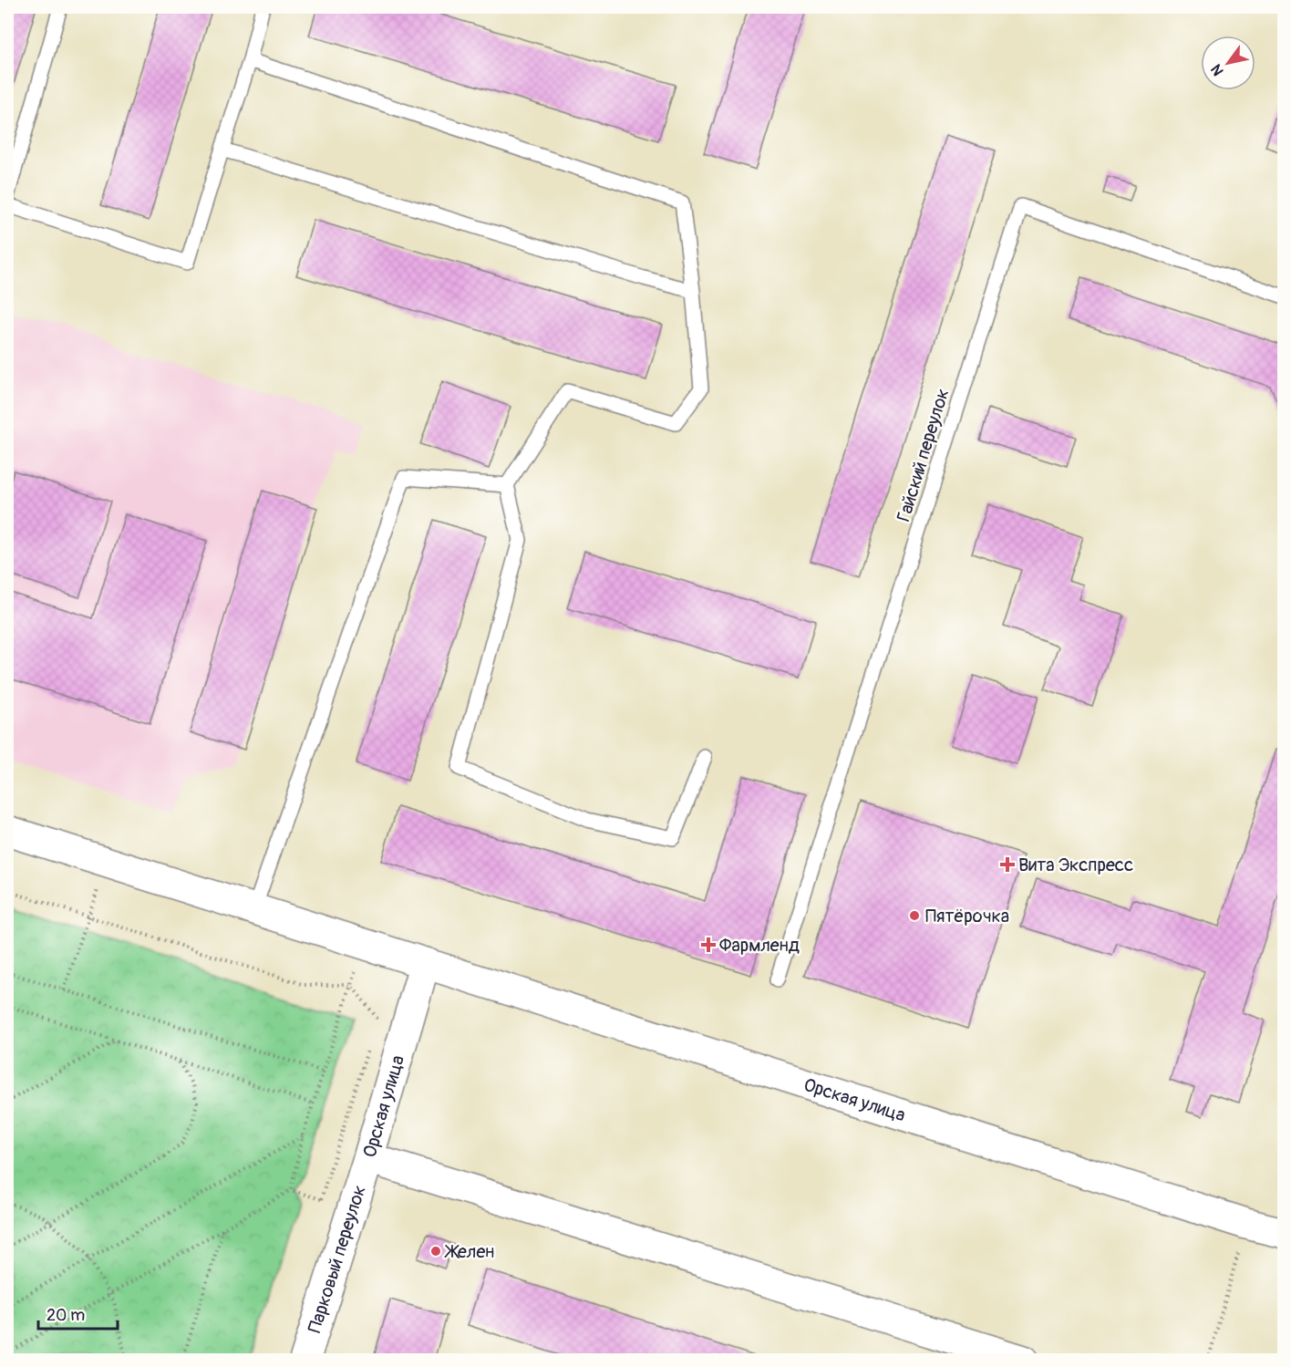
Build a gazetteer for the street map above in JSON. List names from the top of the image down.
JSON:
{
  "streets": {
    "street": ["Орская улица", "Парковый переулок"],
    "lane": ["Гайский переулок"]
  },
  "crossings": [
    ["Орская улица", "Парковый переулок"]
  ],
  "places": {
    "health": ["Вита Экспресс", "Фармленд"],
    "other": ["Пятёрочка", "Желен"]
  },
  "scale_bar": "20 m",
  "north": "bottom left"
}
